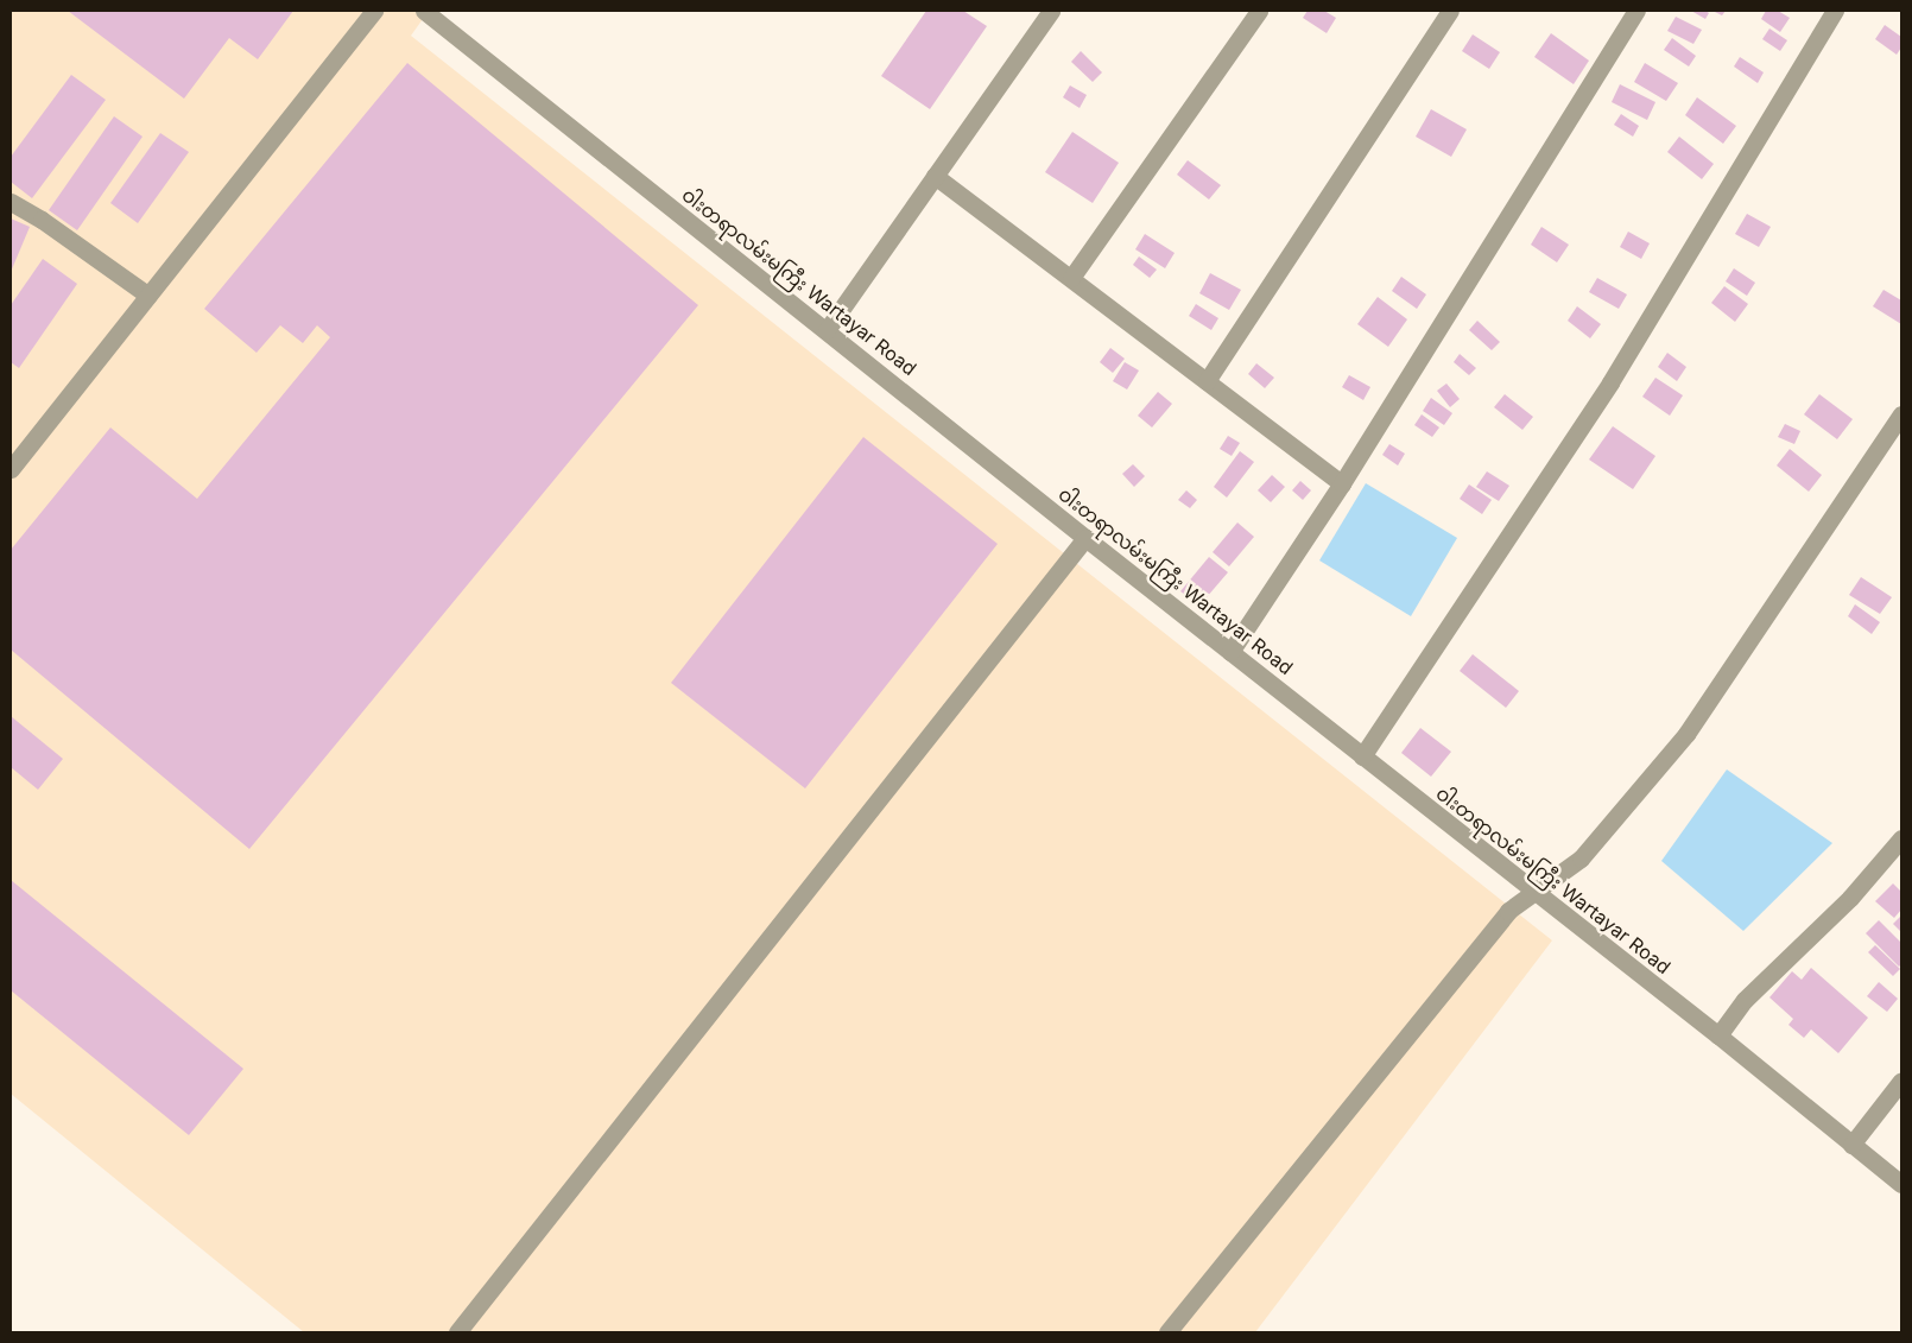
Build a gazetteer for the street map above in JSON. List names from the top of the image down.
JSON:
{
  "streets": {
    "street": ["ဝါးတရာလမ်းမကြီး Wartayar Road"]
  }
}
